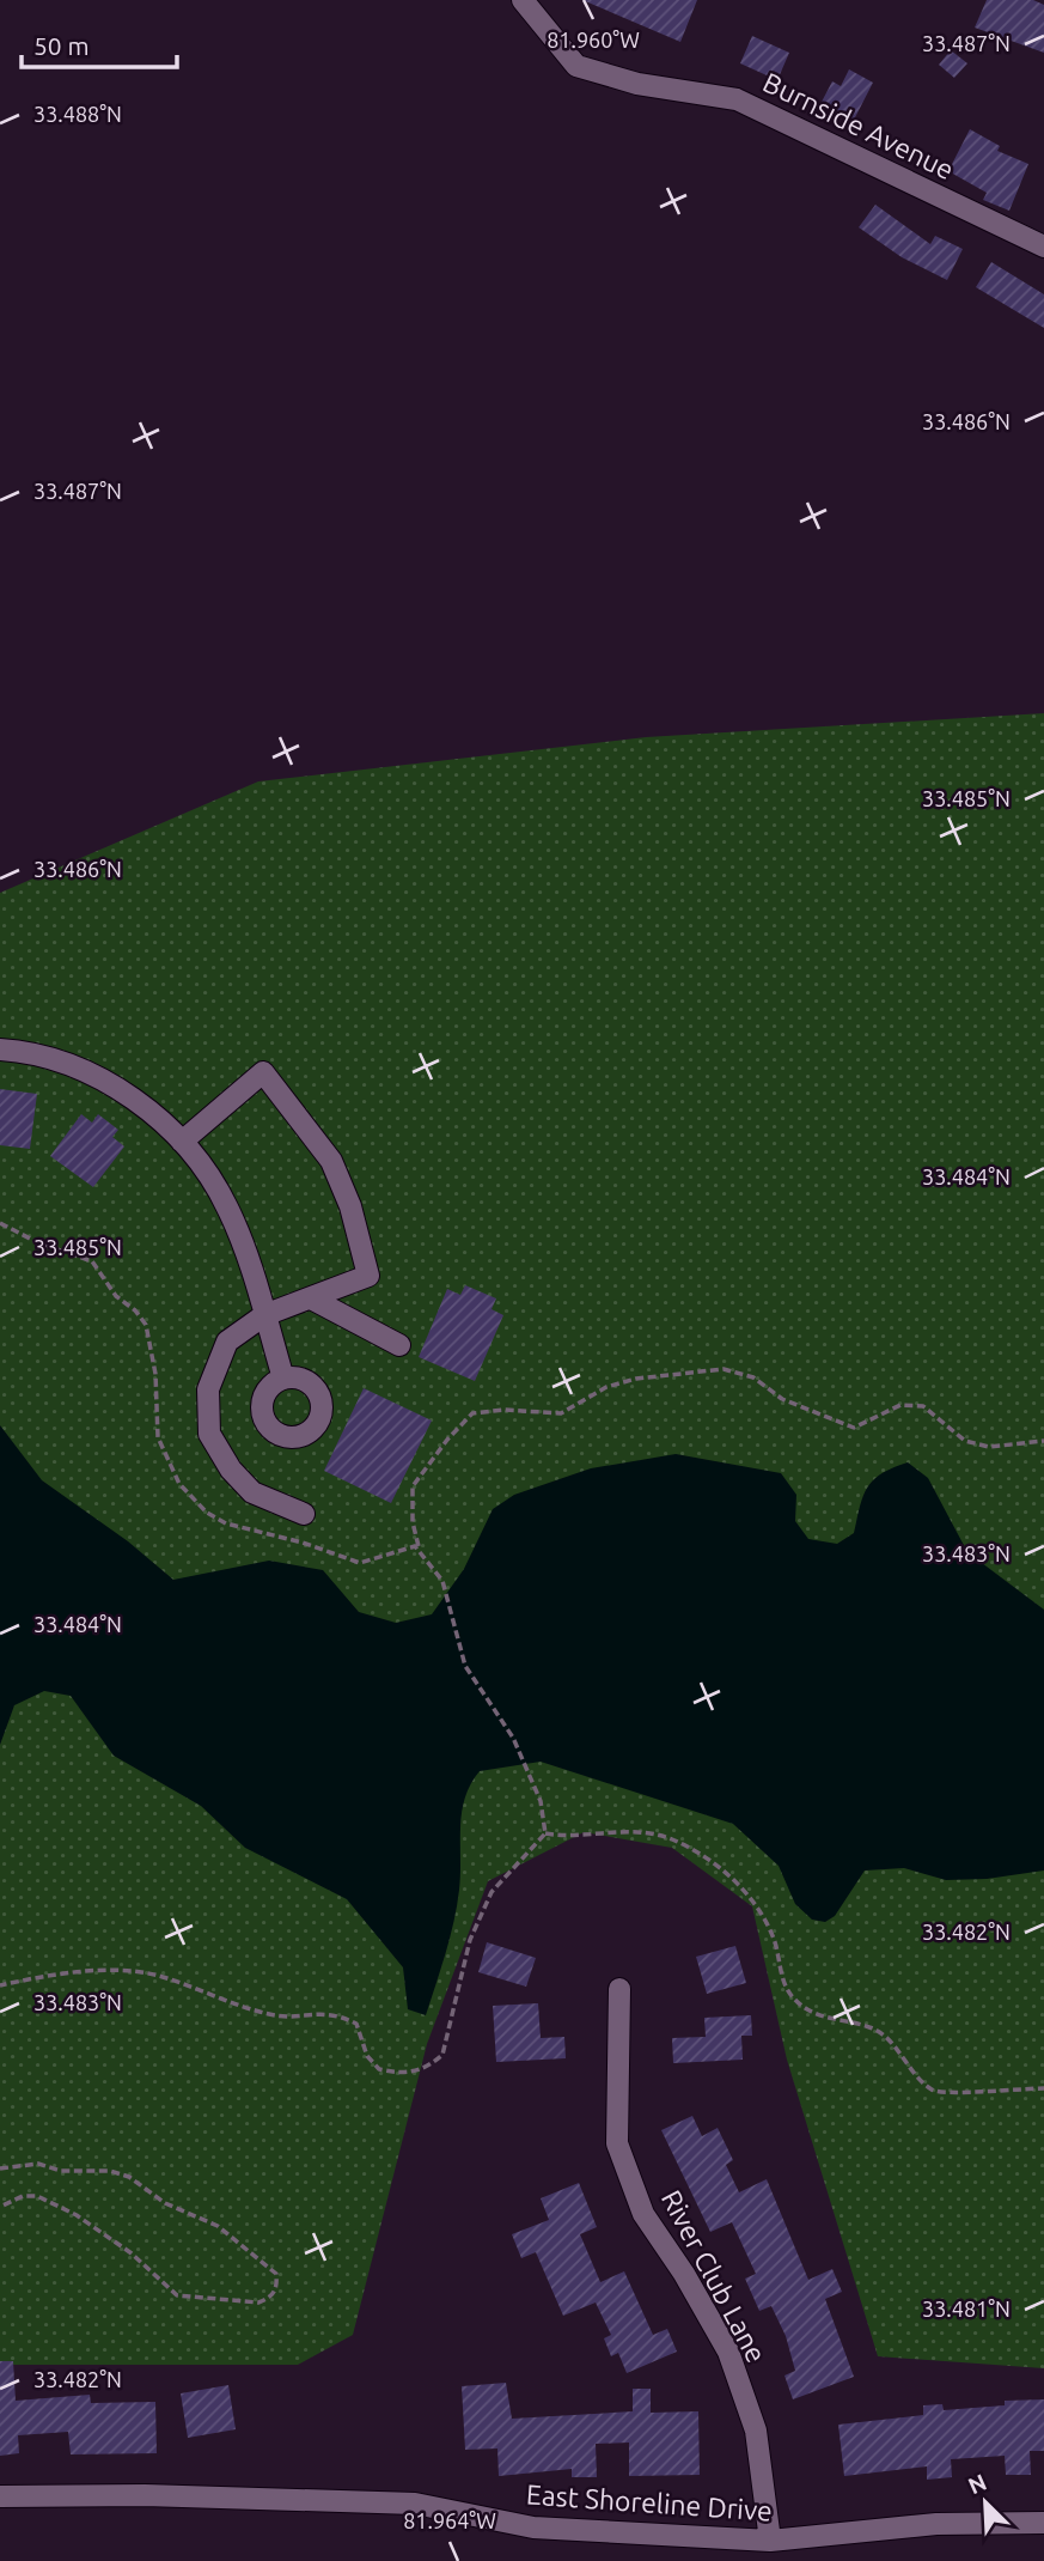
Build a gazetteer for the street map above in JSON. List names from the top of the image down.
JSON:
{
  "streets": {
    "street": ["Burnside Avenue", "River Club Lane", "East Shoreline Drive"]
  },
  "crossings": [
    ["River Club Lane", "East Shoreline Drive"]
  ],
  "scale_bar": "50 m",
  "north": "top left",
  "coordinates": [
    "81.960°W",
    "33.487°N",
    "33.488°N",
    "33.486°N",
    "33.485°N",
    "33.484°N",
    "33.483°N",
    "33.482°N",
    "33.481°N",
    "81.964°W"
  ]
}
